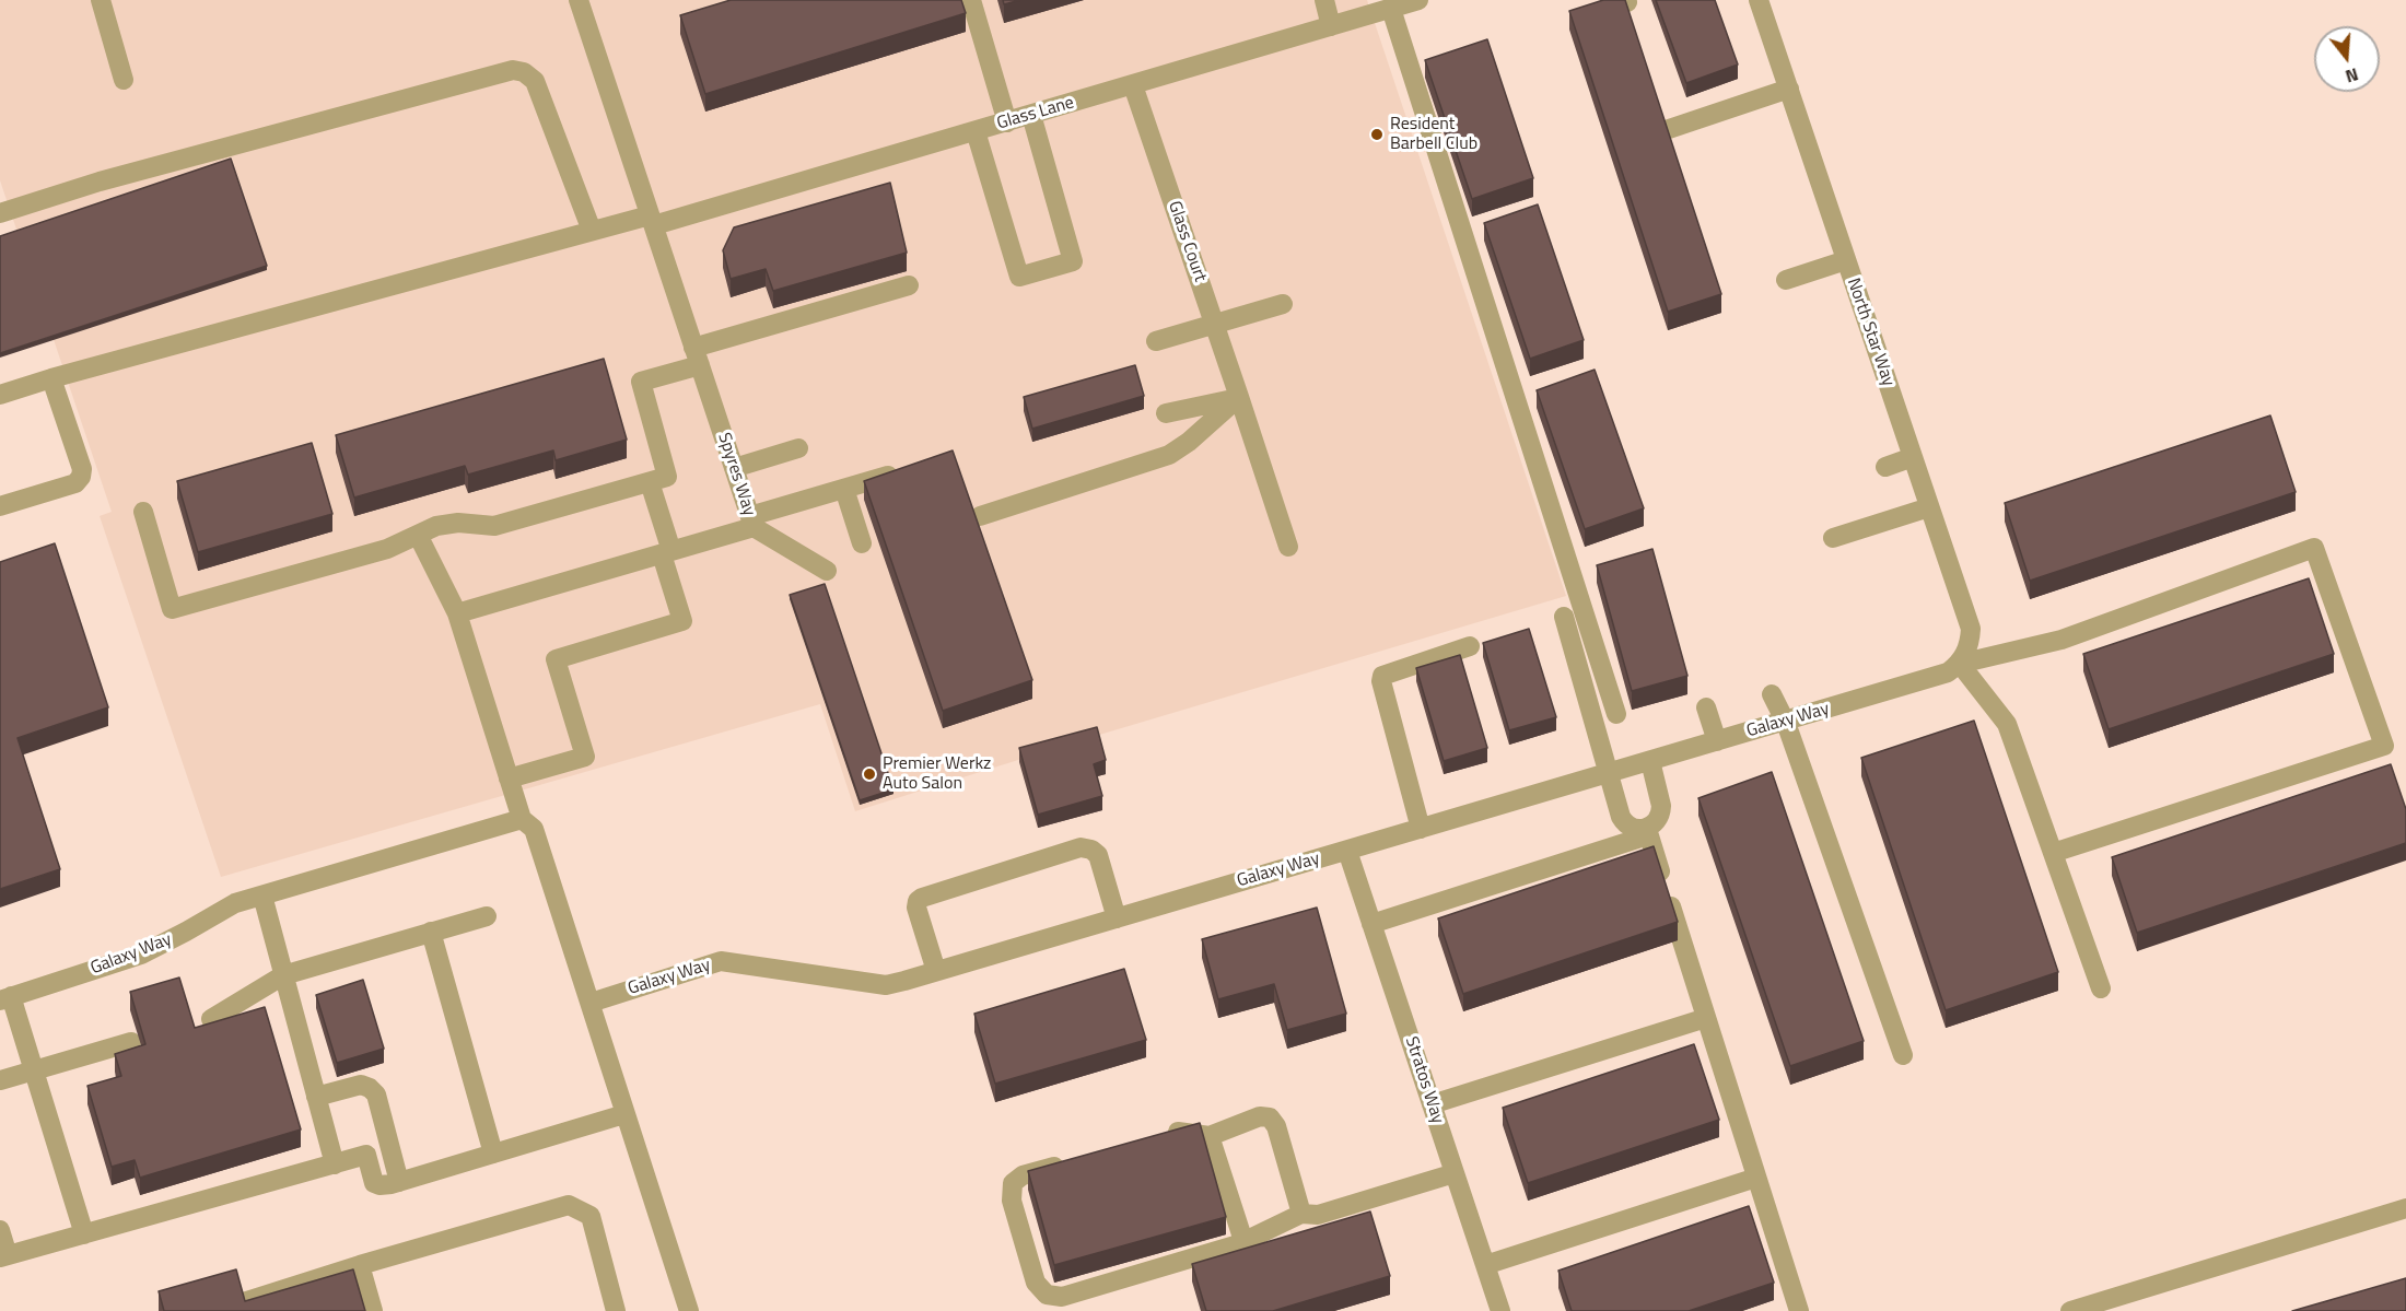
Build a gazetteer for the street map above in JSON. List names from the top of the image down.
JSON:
{
  "streets": {
    "street": [
      "Glass Lane",
      "Glass Court",
      "North Star Way",
      "Spyres Way",
      "Galaxy Way",
      "Stratos Way"
    ]
  },
  "crossings": [
    ["Glass Lane", "Glass Court"],
    ["Glass Lane", "Spyres Way"],
    ["North Star Way", "Galaxy Way"],
    ["Galaxy Way", "Stratos Way"]
  ],
  "places": ["Resident Barbell Club", "Premier Werkz Auto Salon"],
  "north": "bottom"
}
